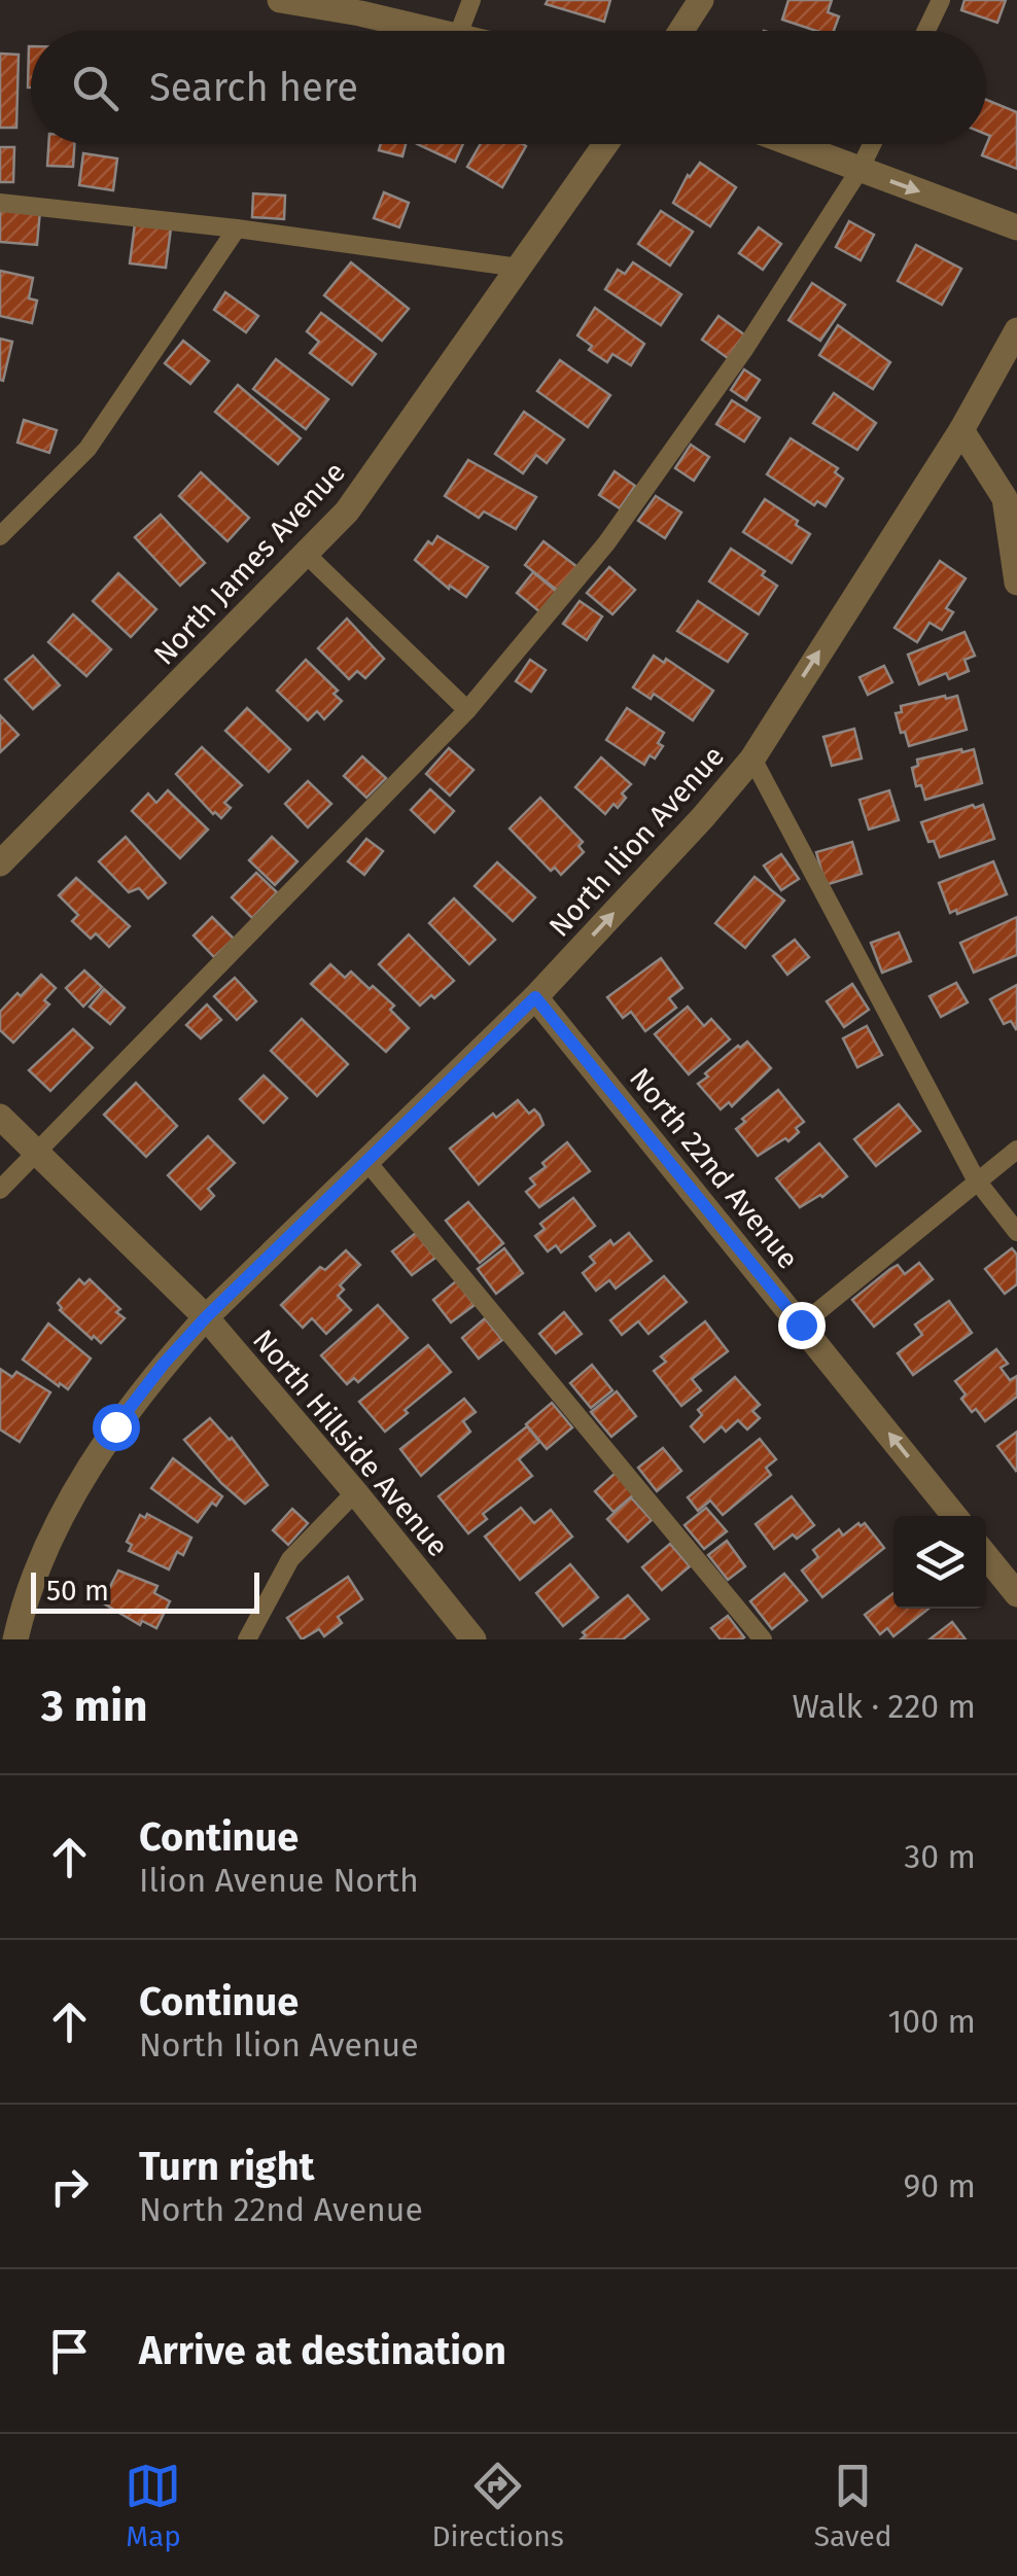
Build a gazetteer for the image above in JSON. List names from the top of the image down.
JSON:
{
  "streets": {
    "street": [
      "North James Avenue",
      "North Ilion Avenue",
      "North 22nd Avenue",
      "North Hillside Avenue"
    ]
  },
  "crossings": [
    ["North Ilion Avenue", "North 22nd Avenue"],
    ["North Ilion Avenue", "North Hillside Avenue"]
  ],
  "one_way": ["North Ilion Avenue", "North 22nd Avenue"],
  "scale_bar": "50 m",
  "page": {
    "search": "Search here",
    "scale": "50 m",
    "heading": ["3 min", "Walk · 220 m"],
    "list": [
      ["Continue", "Ilion Avenue North", "30 m"],
      ["Continue", "North Ilion Avenue", "100 m"],
      ["Turn right", "North 22nd Avenue", "90 m"],
      "Arrive at destination"
    ],
    "nav": ["Map", "Directions", "Saved"]
  }
}
